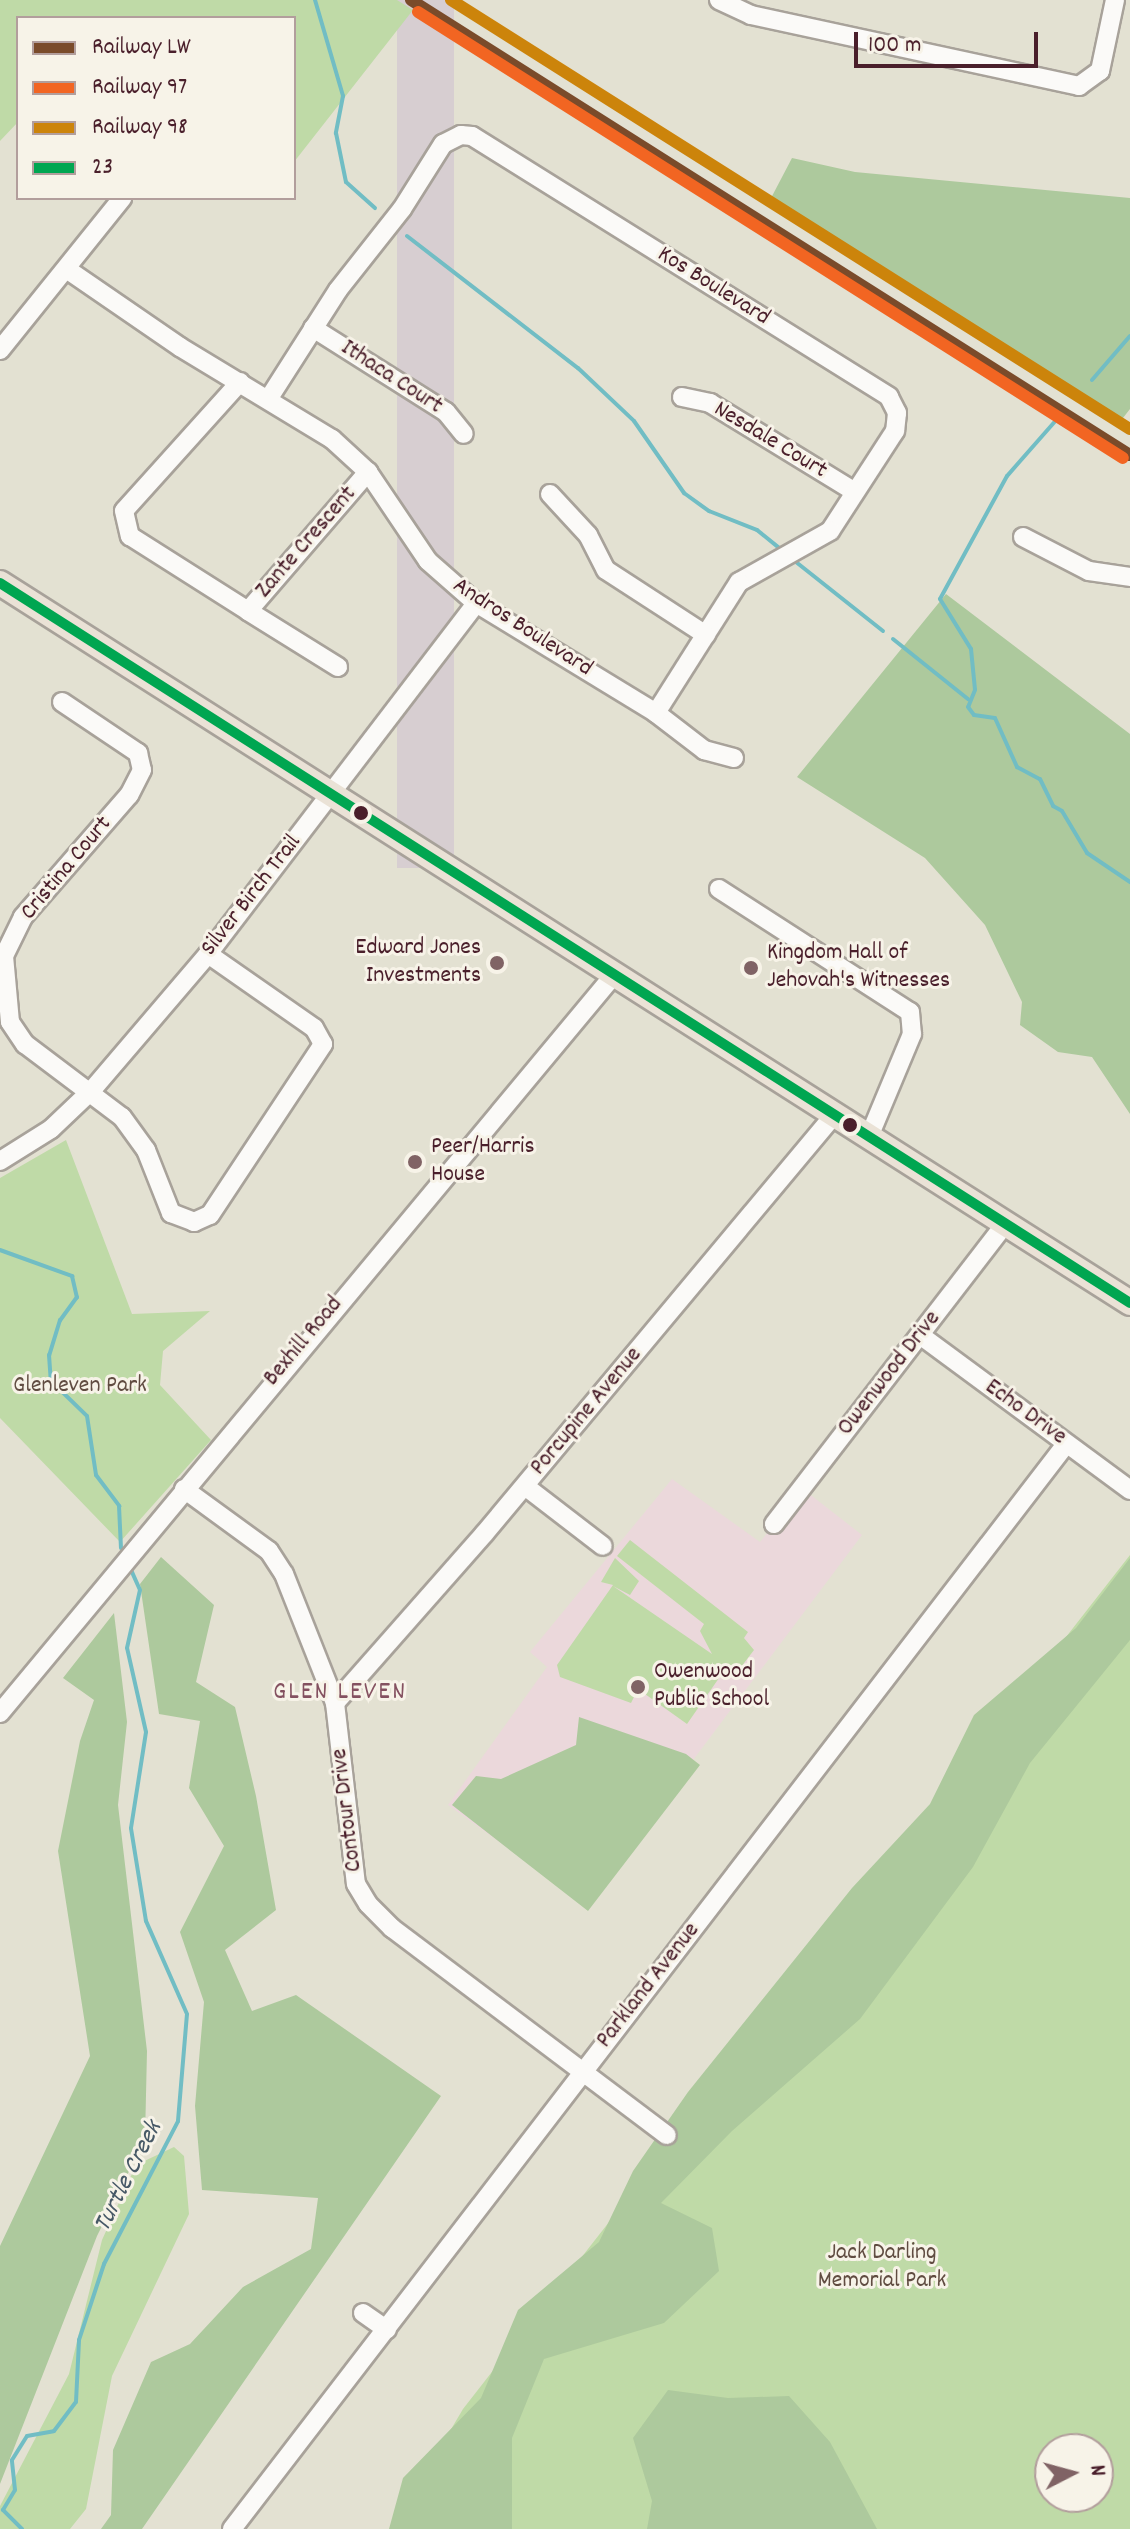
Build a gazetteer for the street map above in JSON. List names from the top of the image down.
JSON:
{
  "streets": {
    "street": [
      "Kos Boulevard",
      "Ithaca Court",
      "Nesdale Court",
      "Zante Crescent",
      "Andros Boulevard",
      "Cristina Court",
      "Silver Birch Trail",
      "Bexhill Road",
      "Owenwood Drive",
      "Porcupine Avenue",
      "Echo Drive",
      "Contour Drive",
      "Parkland Avenue"
    ]
  },
  "crossings": [
    ["Kos Boulevard", "Ithaca Court"],
    ["Kos Boulevard", "Nesdale Court"],
    ["Kos Boulevard", "Andros Boulevard"],
    ["Zante Crescent", "Andros Boulevard"],
    ["Andros Boulevard", "Silver Birch Trail"],
    ["Cristina Court", "Silver Birch Trail"],
    ["Bexhill Road", "Contour Drive"],
    ["Owenwood Drive", "Echo Drive"],
    ["Porcupine Avenue", "Contour Drive"],
    ["Echo Drive", "Parkland Avenue"],
    ["Contour Drive", "Parkland Avenue"]
  ],
  "districts": ["GLEN LEVEN"],
  "water": ["Turtle Creek"],
  "parks": ["Glenleven Park", "Jack Darling Memorial Park"],
  "places": [
    "Edward Jones Investments",
    "Kingdom Hall of Jehovah's Witnesses",
    "Peer/Harris House",
    "Owenwood Public School"
  ],
  "lines": [
    "rail line LW",
    "rail line 98",
    "rail line 97",
    "transit line 23"
  ],
  "legend": [
    "Railway LW",
    "Railway 97",
    "Railway 98",
    "23"
  ],
  "scale_bar": "100 m",
  "north": "right"
}
